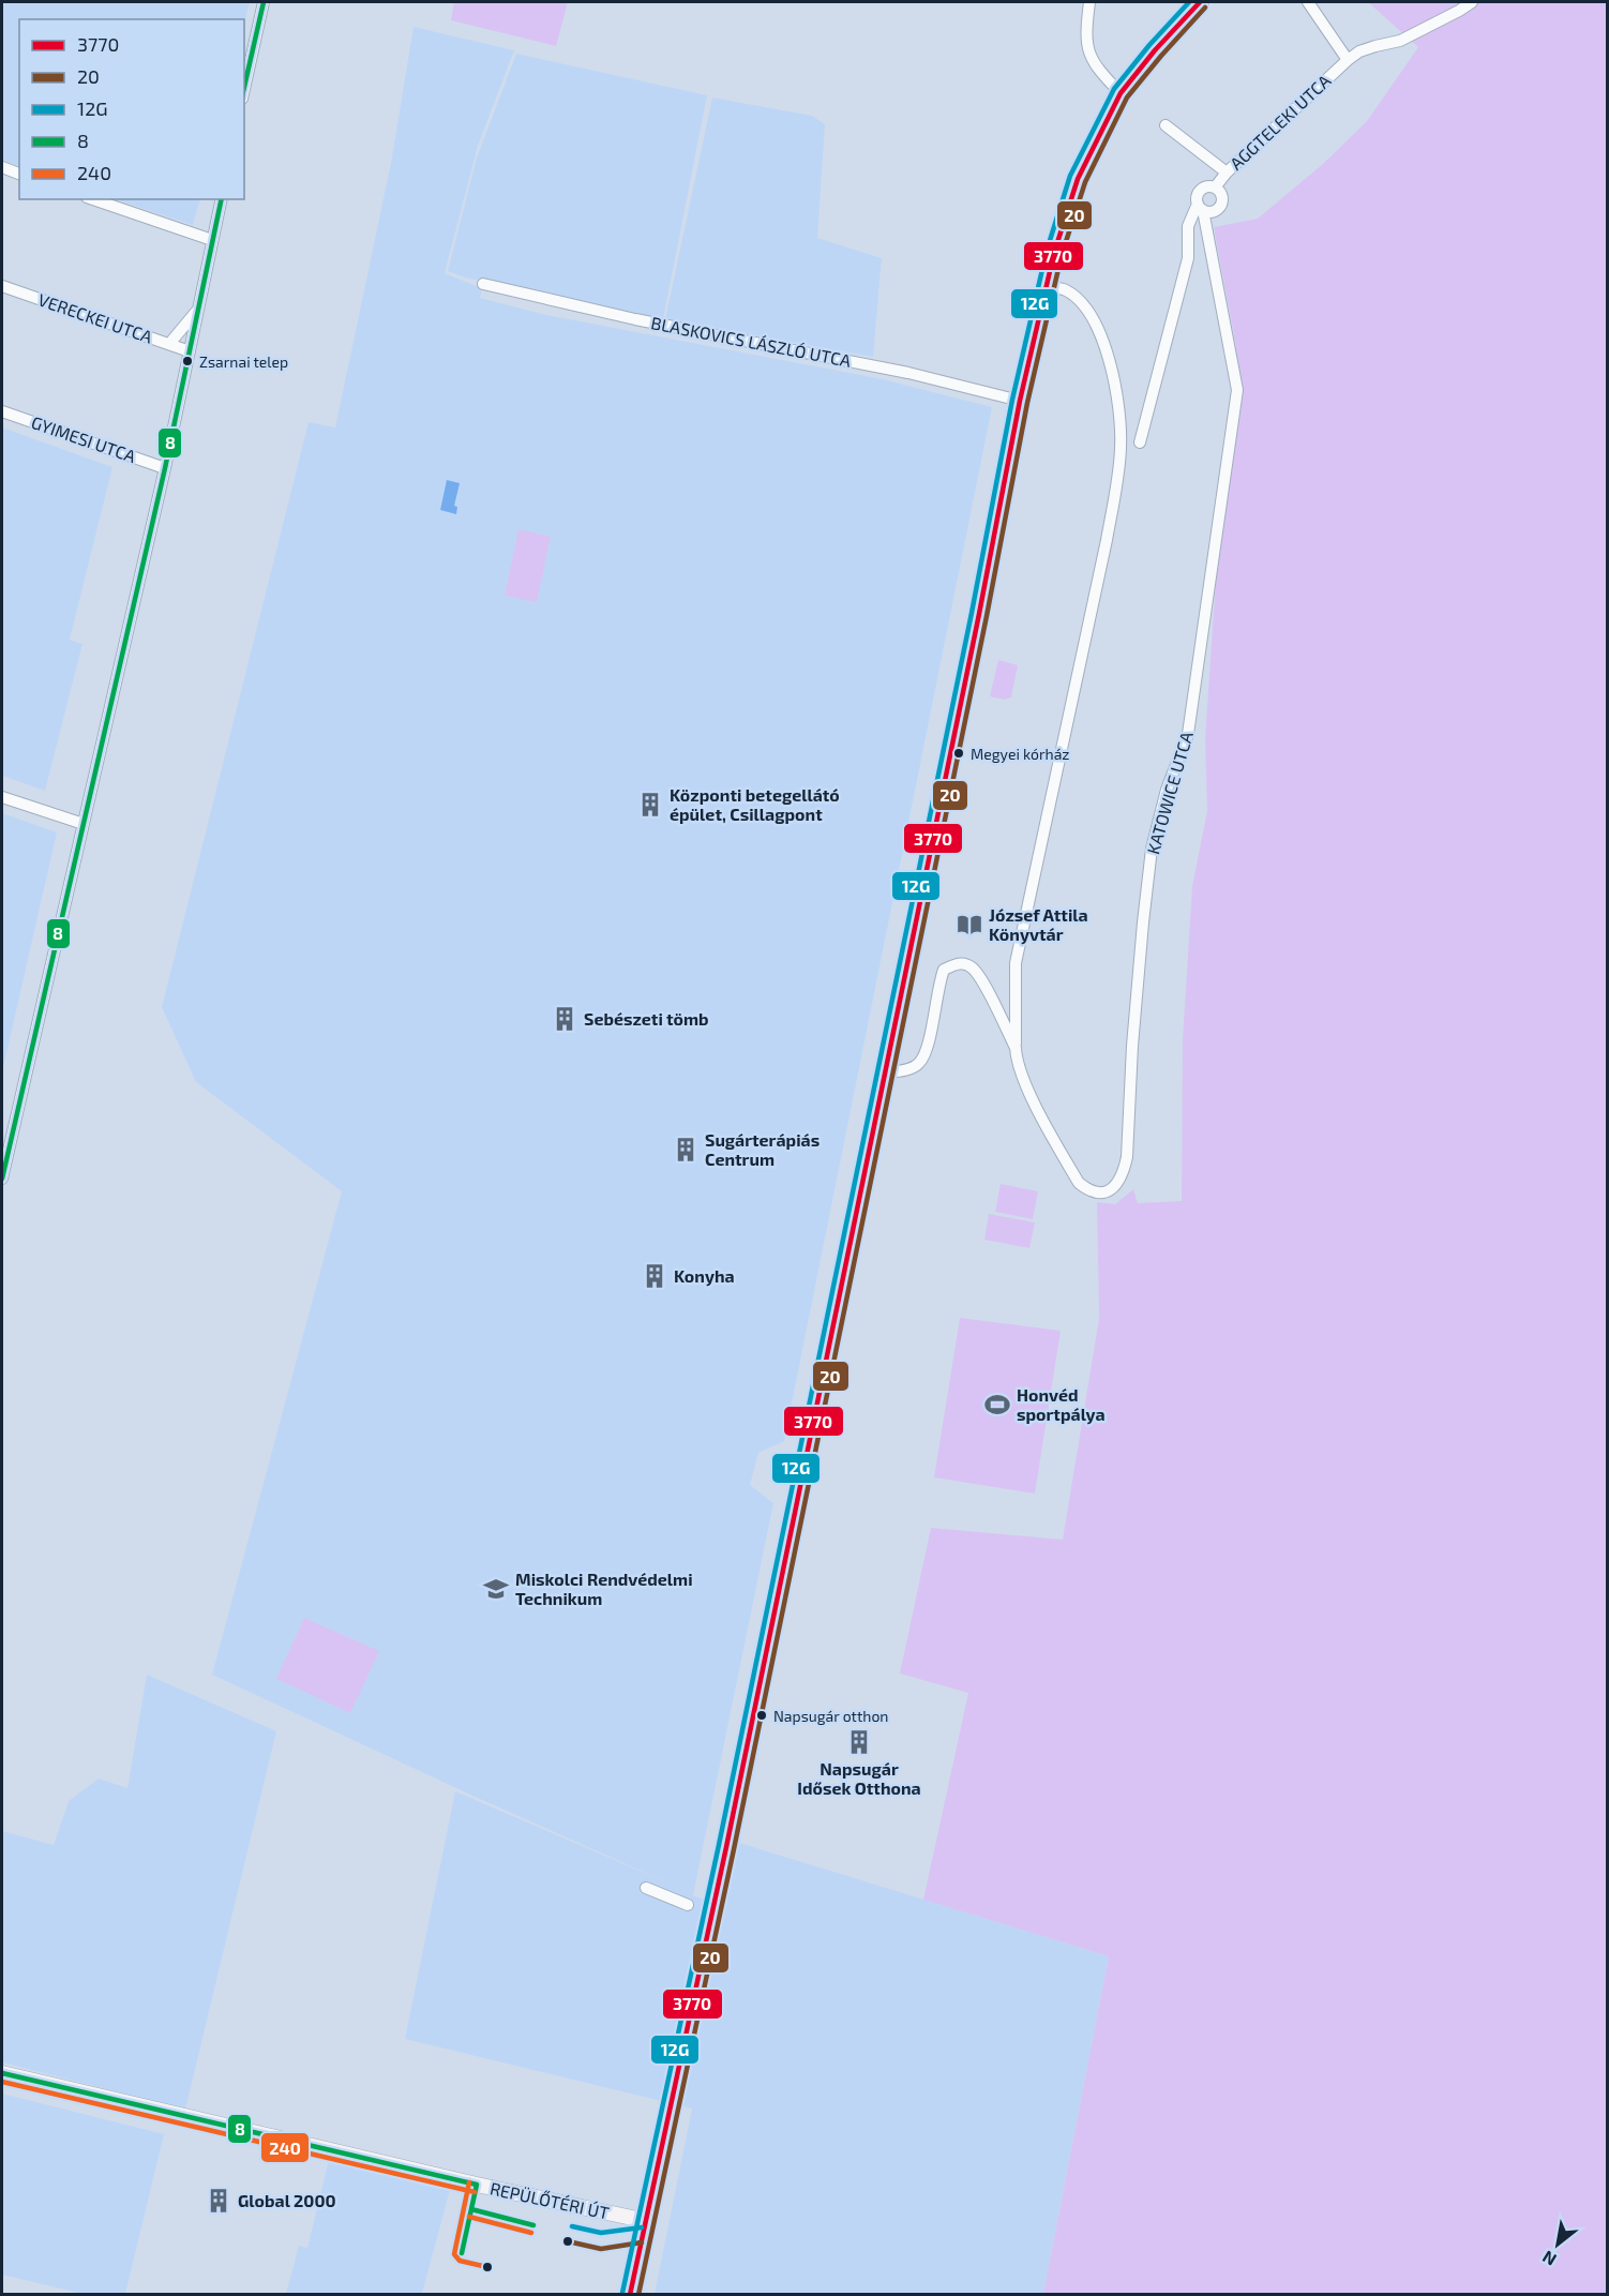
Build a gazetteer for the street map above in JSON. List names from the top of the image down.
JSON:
{
  "streets": {
    "street": [
      "AGGTELEKI UTCA",
      "VERECKEI UTCA",
      "BLASKOVICS LÁSZLÓ UTCA",
      "GYIMESI UTCA",
      "KATOWICE UTCA",
      "REPÜLŐTÉRI ÚT"
    ]
  },
  "crossings": [
    ["AGGTELEKI UTCA", "KATOWICE UTCA"]
  ],
  "places": {
    "other": ["Zsarnai telep", "Megyei kórház", "Napsugár otthon"],
    "building": [
      "Központi betegellátó épület, Csillagpont",
      "Sebészeti tömb",
      "Sugárterápiás Centrum",
      "Konyha",
      "Napsugár Idősek Otthona",
      "Global 2000"
    ],
    "library": ["József Attila Könyvtár"],
    "sports": ["Honvéd sportpálya"],
    "school or university": ["Miskolci Rendvédelmi Technikum"]
  },
  "lines": [
    "transit line 3770",
    "transit line 12G",
    "transit line 8",
    "transit line 20",
    "transit line 240"
  ],
  "legend": [
    "3770",
    "20",
    "12G",
    "8",
    "240"
  ],
  "north": "bottom left"
}
